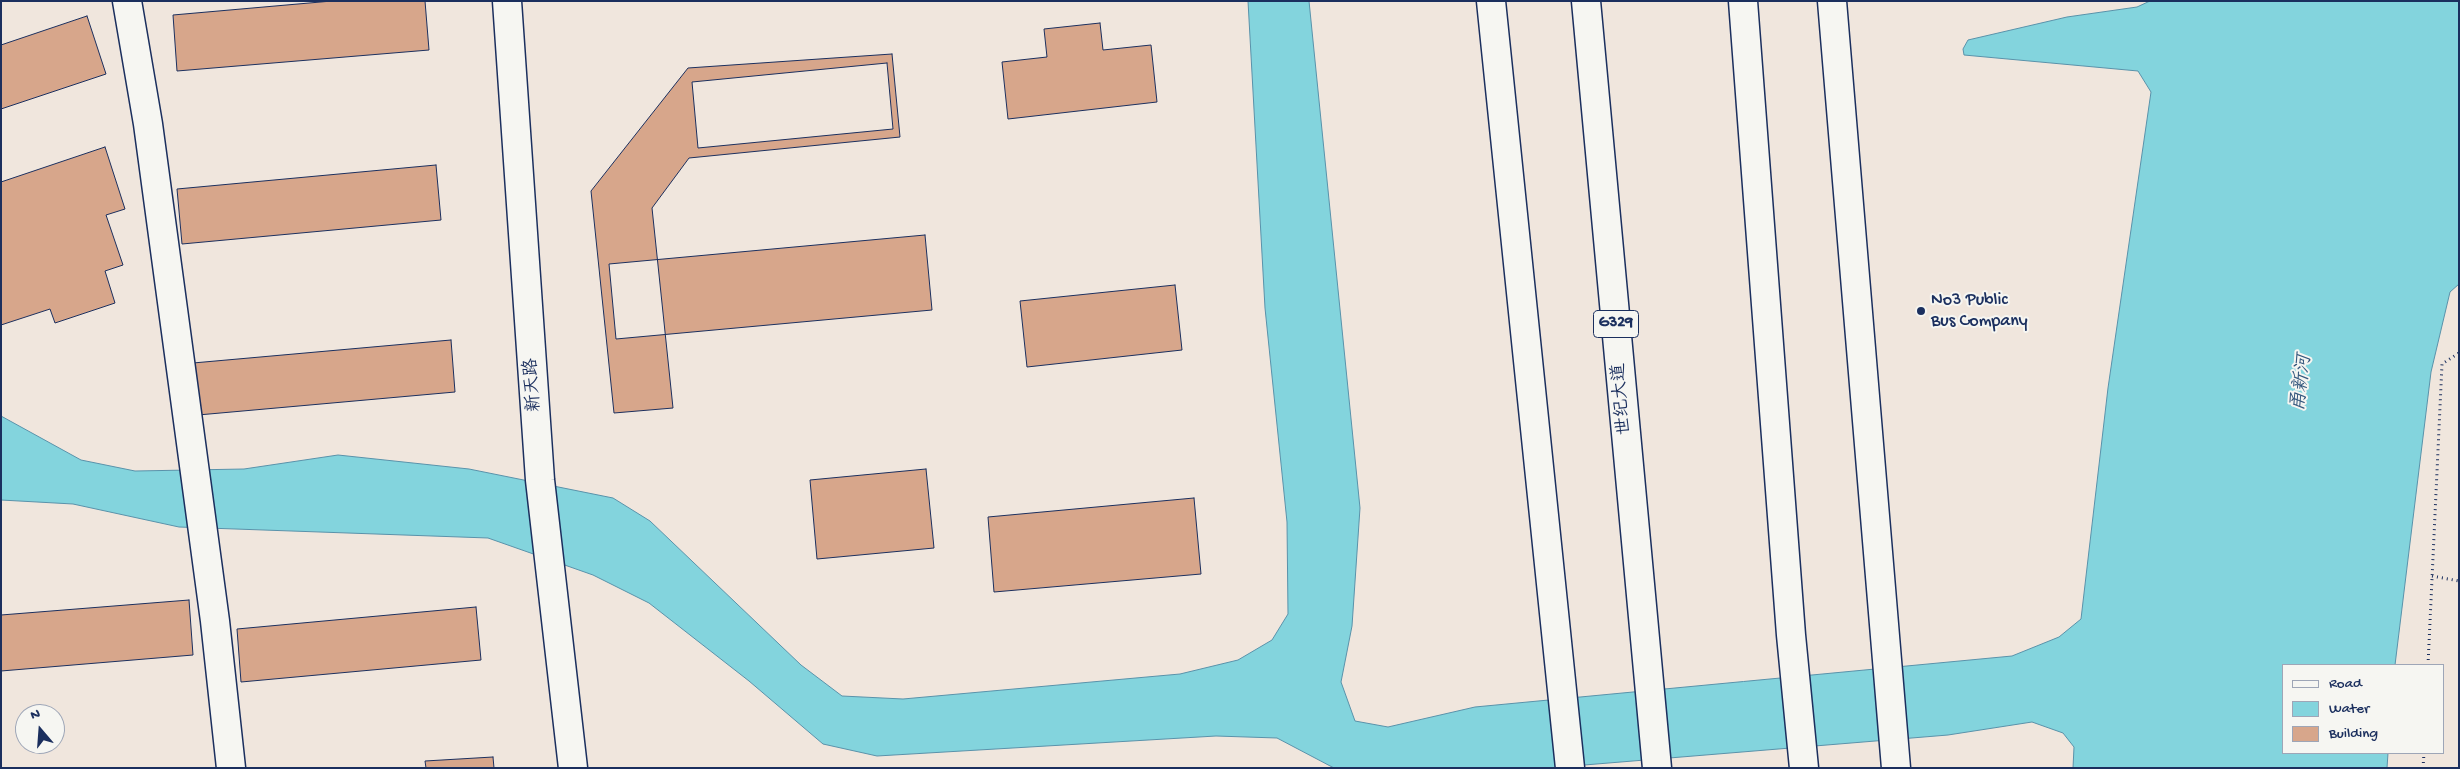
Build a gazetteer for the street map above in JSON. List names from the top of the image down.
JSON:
{
  "streets": {
    "main road": ["G329", "新天路", "世纪大道"]
  },
  "water": ["甬新河"],
  "places": ["No3 Public Bus Company"],
  "legend": ["Road", "Water", "Building"],
  "north": "top"
}
